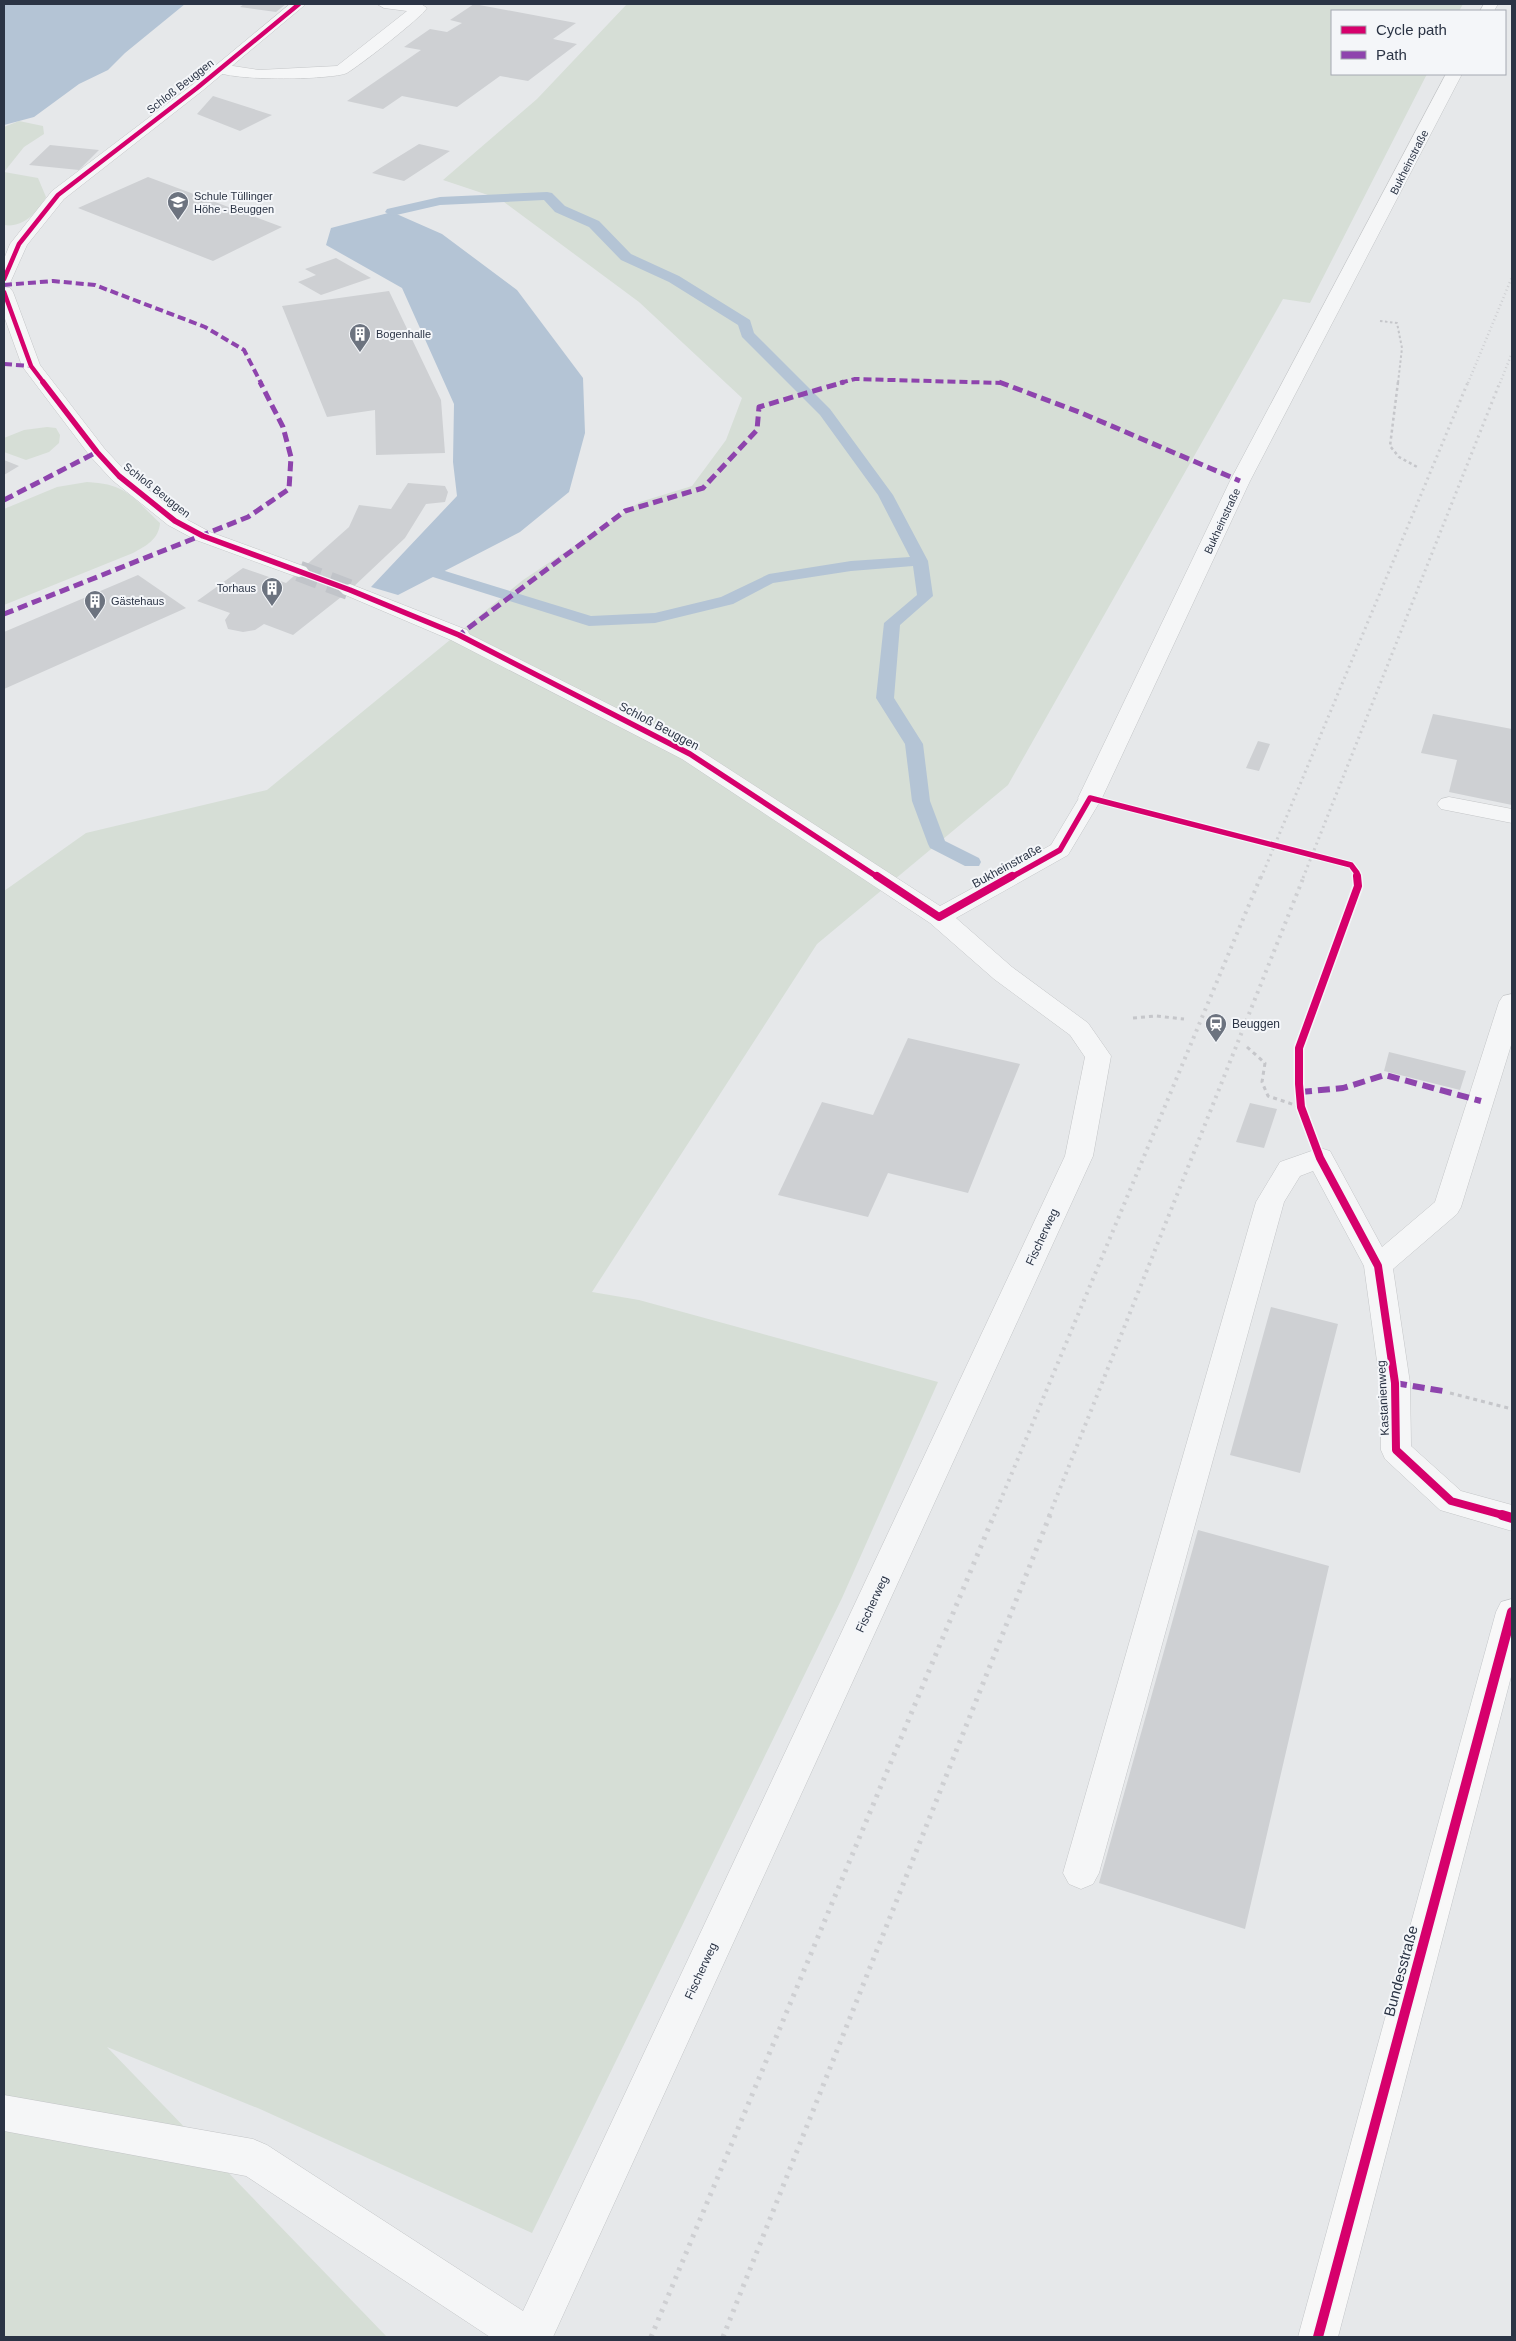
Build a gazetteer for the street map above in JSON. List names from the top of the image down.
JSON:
{
  "streets": {
    "main road": ["Bundesstraße"],
    "street": [
      "Schloß Beuggen",
      "Bukheinstraße",
      "Fischerweg",
      "Kastanienweg"
    ]
  },
  "crossings": [
    ["Schloß Beuggen", "Bukheinstraße"],
    ["Schloß Beuggen", "Fischerweg"],
    ["Bukheinstraße", "Fischerweg"]
  ],
  "places": {
    "school or university": ["Schule Tüllinger Höhe - Beuggen"],
    "building": ["Bogenhalle", "Torhaus", "Gästehaus"],
    "station": ["Beuggen"]
  },
  "legend": ["Cycle path", "Path"]
}
